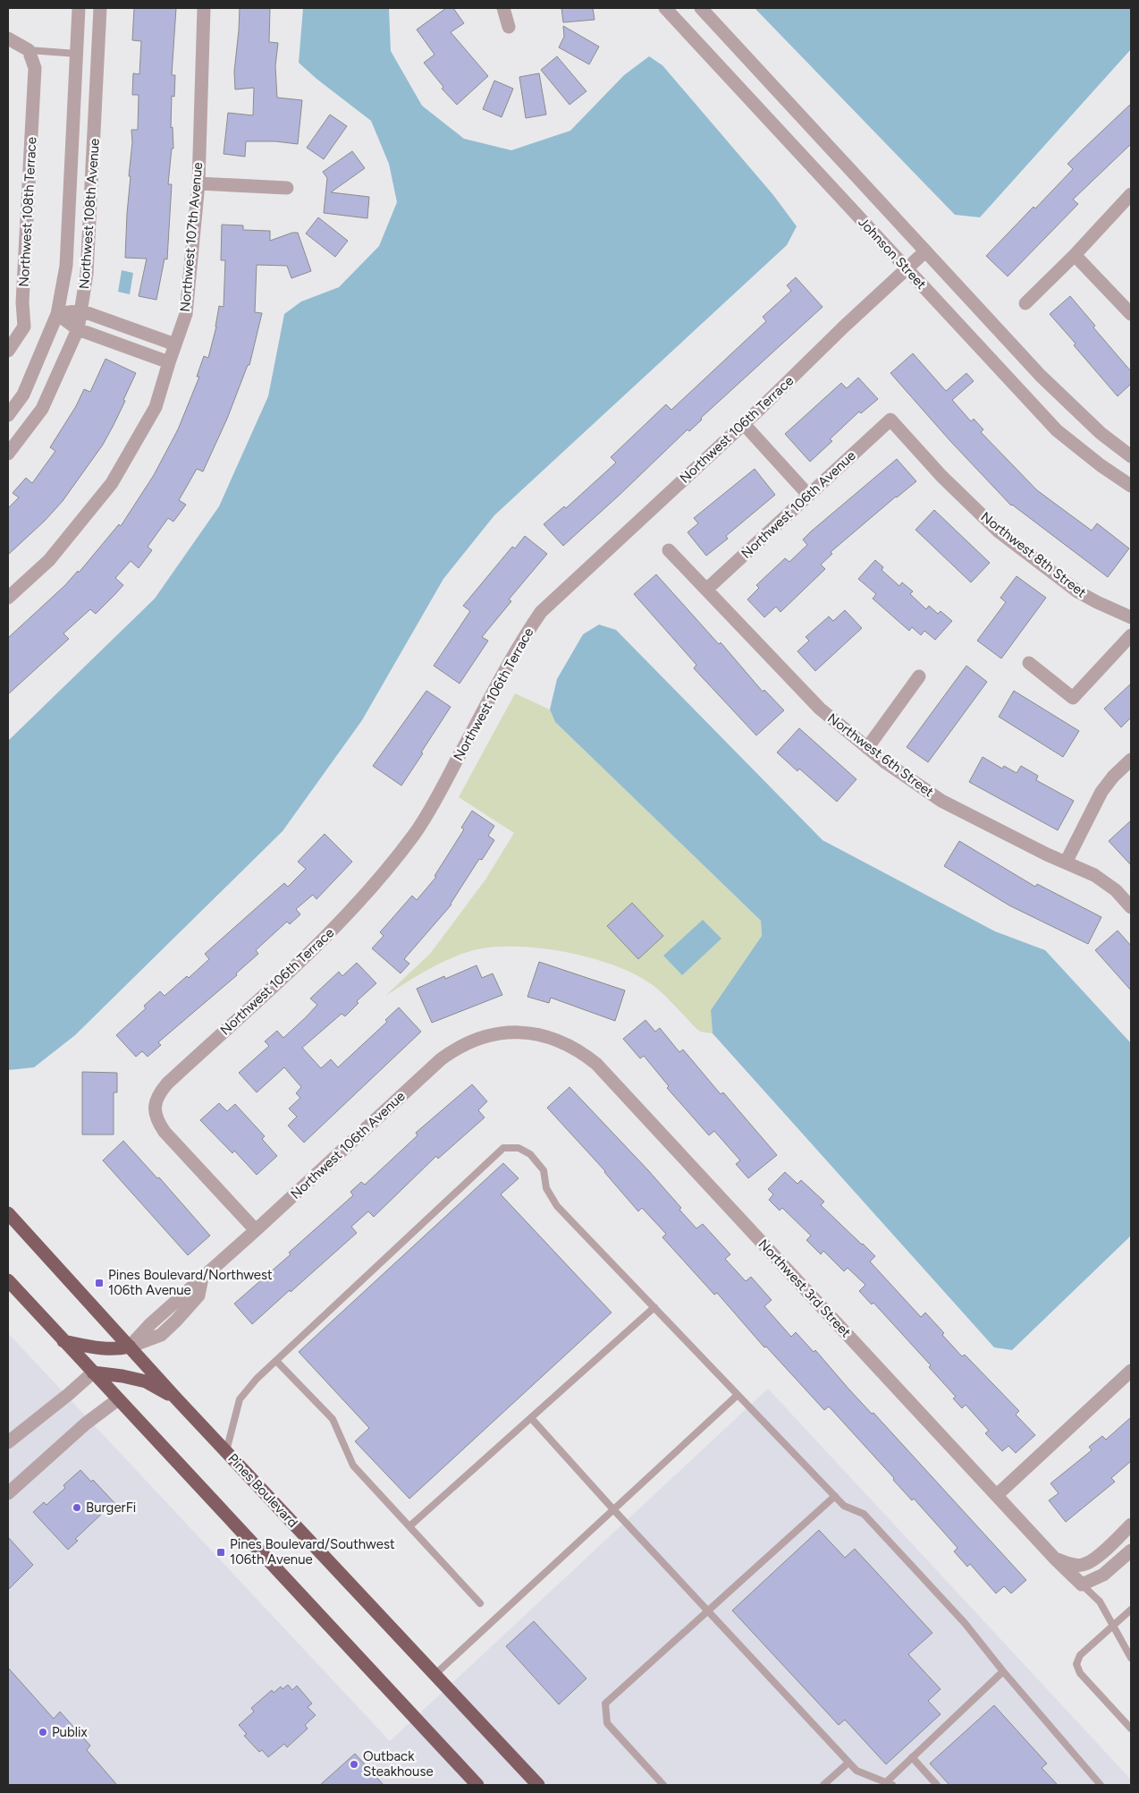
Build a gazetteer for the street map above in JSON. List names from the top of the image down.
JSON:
{
  "streets": {
    "highway": ["Pines Boulevard"],
    "street": [
      "Northwest 108th Terrace",
      "Northwest 108th Avenue",
      "Northwest 107th Avenue",
      "Johnson Street",
      "Northwest 106th Terrace",
      "Northwest 106th Avenue",
      "Northwest 8th Street",
      "Northwest 6th Street",
      "Northwest 3rd Street"
    ]
  },
  "crossings": [
    ["Johnson Street", "Northwest 106th Terrace"],
    ["Northwest 106th Terrace", "Northwest 106th Avenue"],
    ["Northwest 106th Avenue", "Northwest 8th Street"],
    ["Northwest 106th Avenue", "Northwest 6th Street"],
    ["Northwest 106th Avenue", "Northwest 3rd Street"],
    ["Northwest 106th Avenue", "Pines Boulevard"]
  ],
  "places": {
    "transit": ["Pines Boulevard/Northwest 106th Avenue", "Pines Boulevard/Southwest 106th Avenue"],
    "other": ["BurgerFi", "Publix", "Outback Steakhouse"]
  }
}
